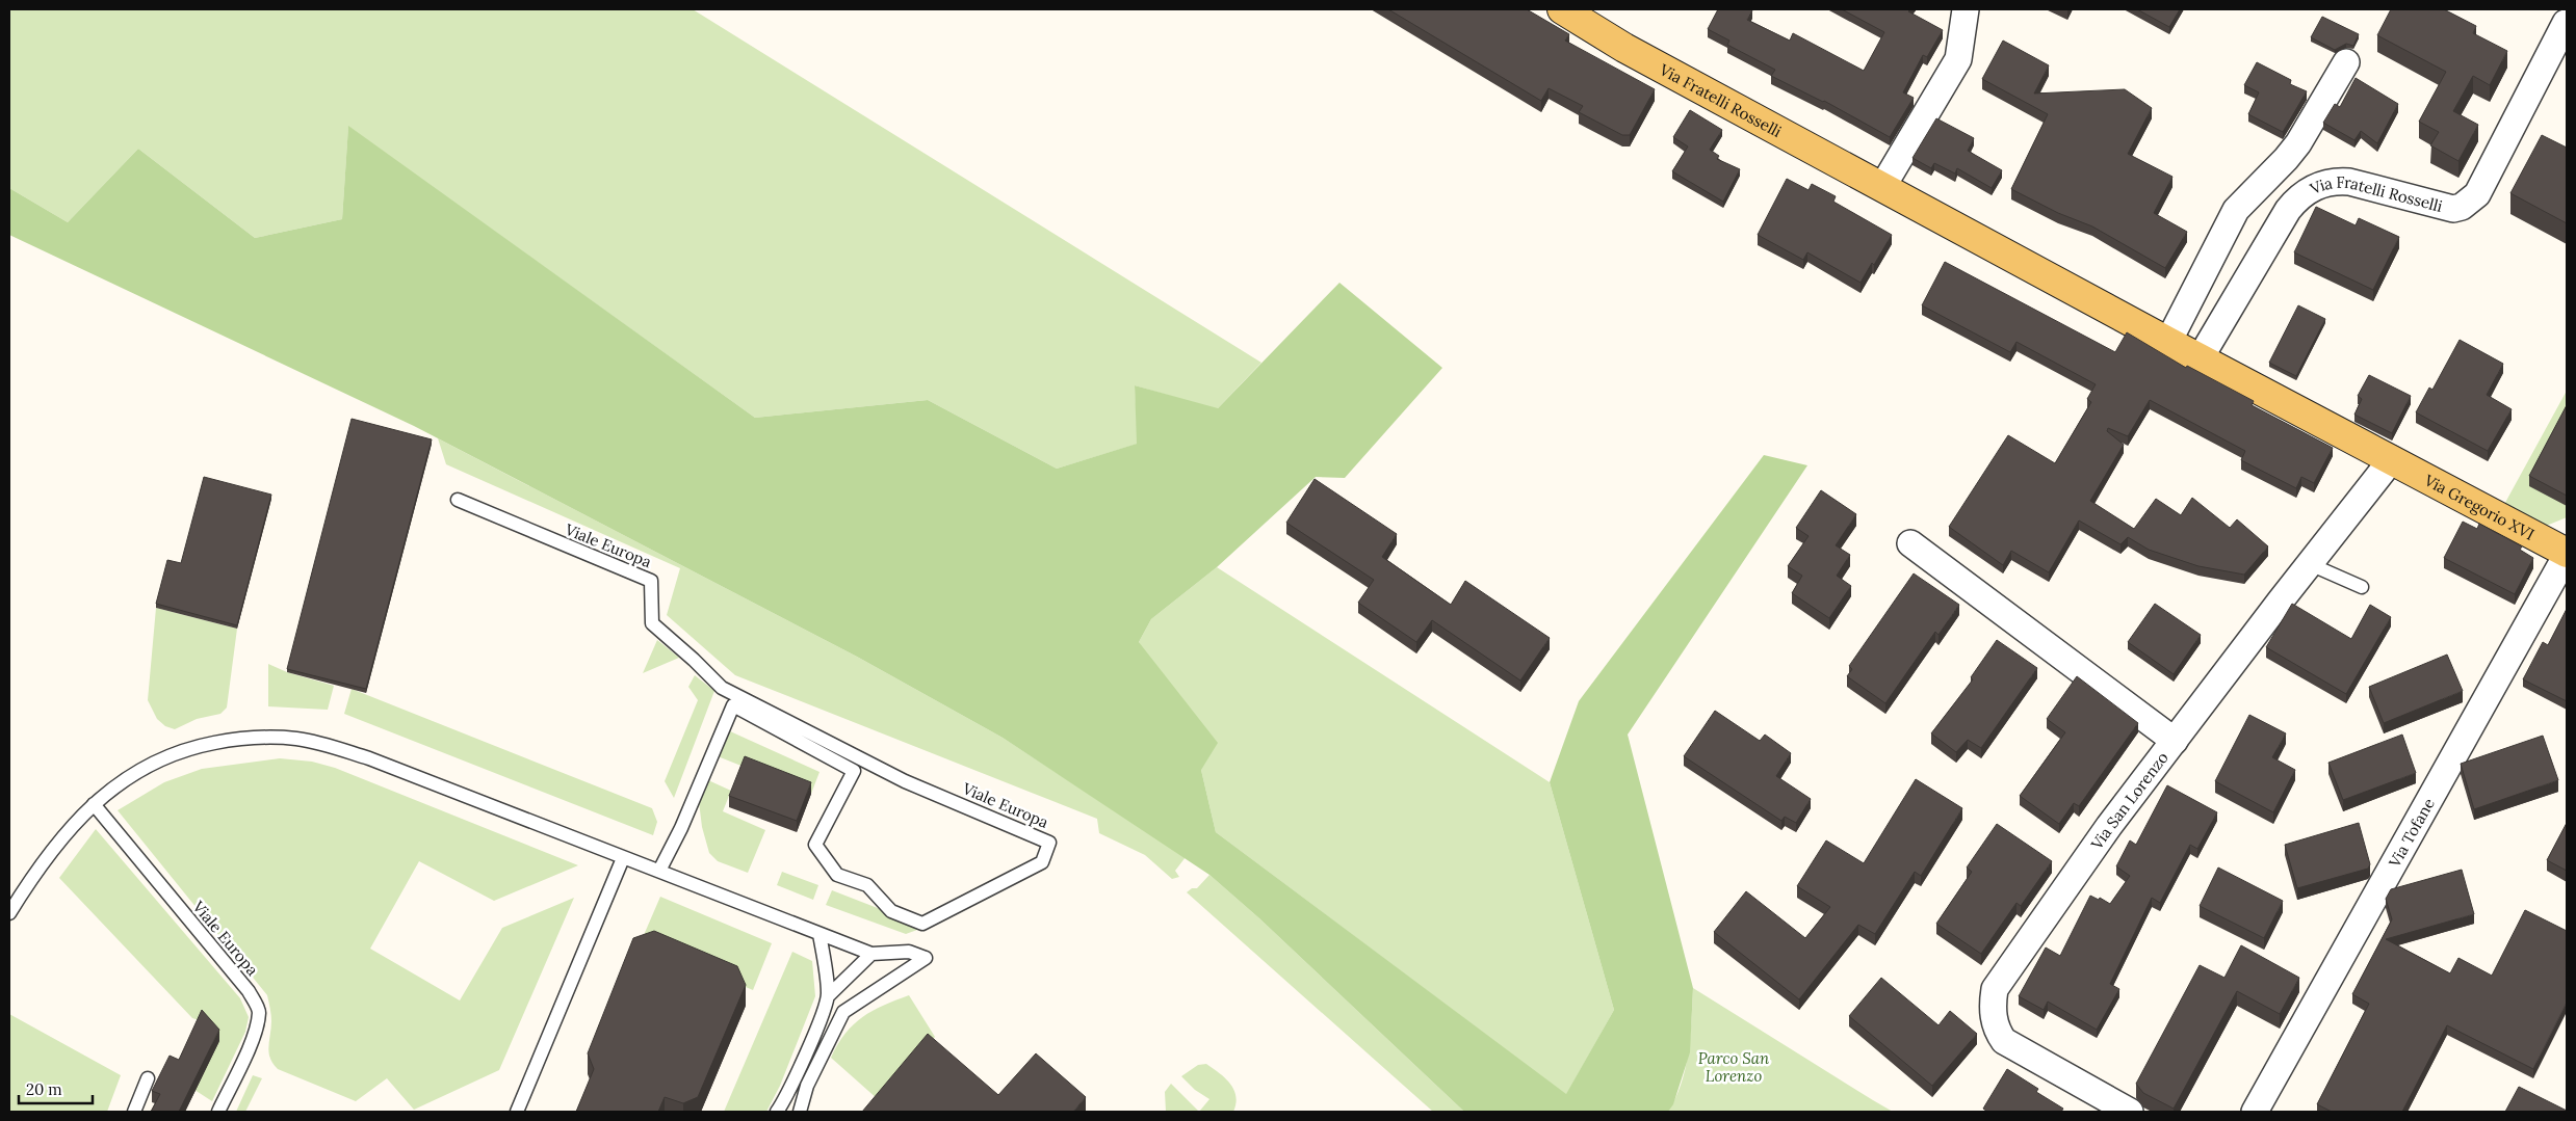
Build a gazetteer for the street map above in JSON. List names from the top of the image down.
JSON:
{
  "streets": {
    "main road": ["Via Fratelli Rosselli", "Via Gregorio XVI"],
    "street": ["Via San Lorenzo", "Via Tofane"],
    "lane": ["Viale Europa"]
  },
  "crossings": [
    ["Via Fratelli Rosselli", "Via Gregorio XVI"],
    ["Via Fratelli Rosselli", "Via San Lorenzo"],
    ["Via Gregorio XVI", "Via San Lorenzo"],
    ["Via Gregorio XVI", "Via Tofane"]
  ],
  "parks": ["Parco San Lorenzo"],
  "scale_bar": "20 m"
}
